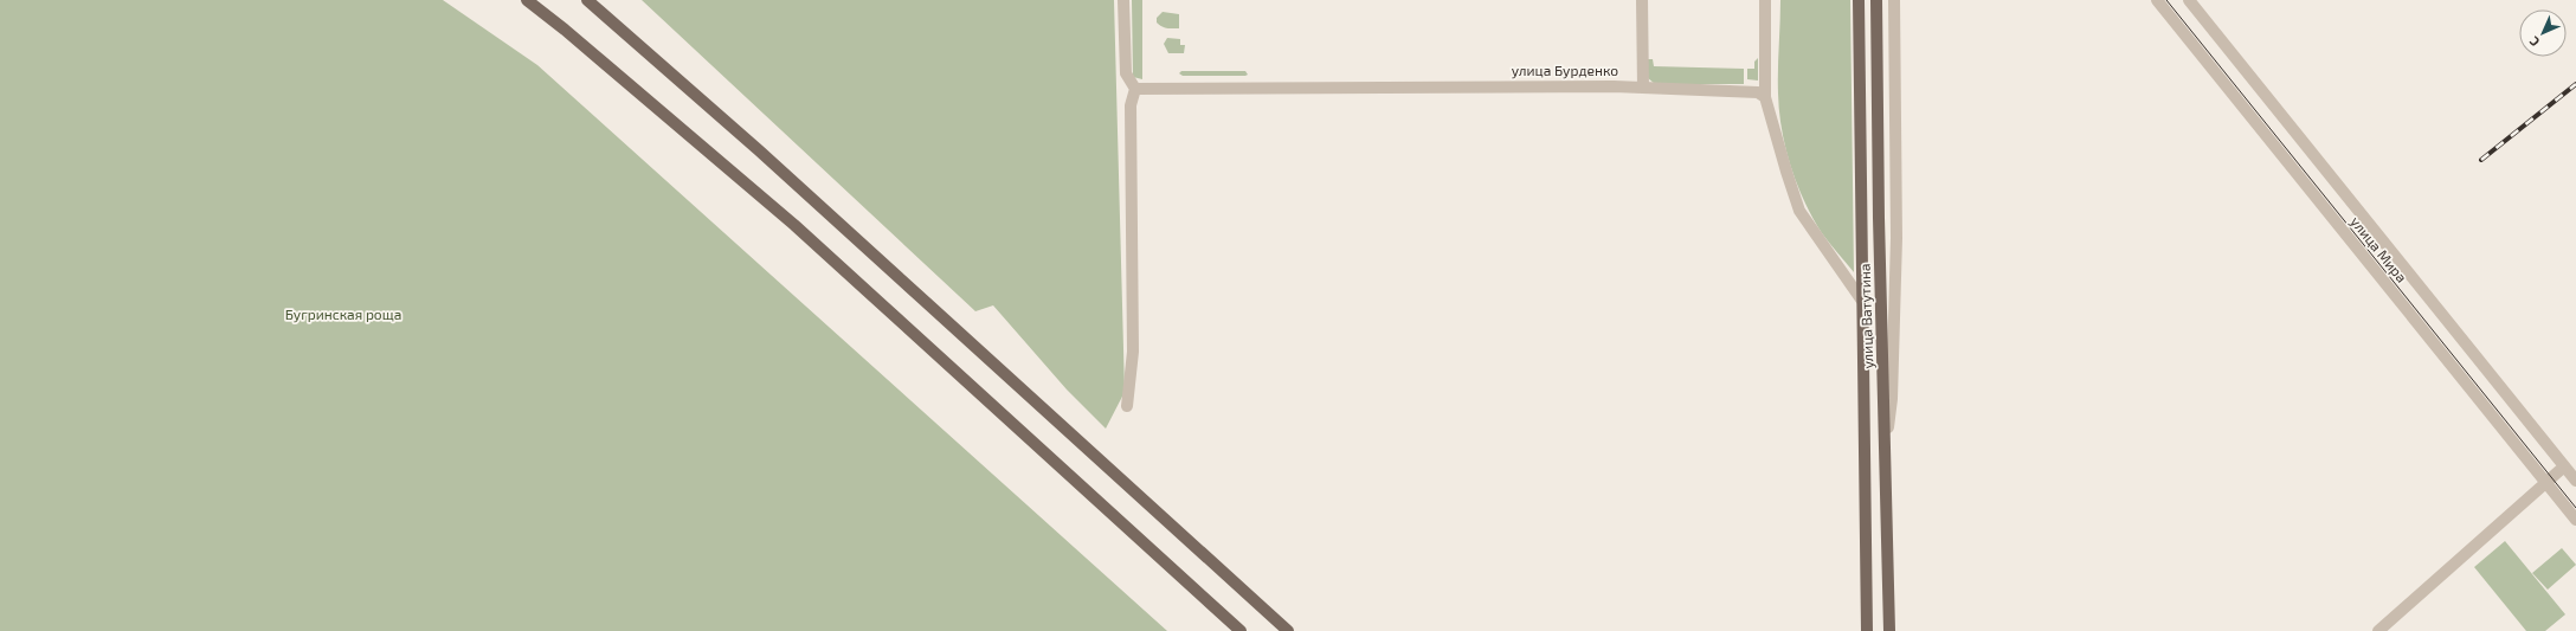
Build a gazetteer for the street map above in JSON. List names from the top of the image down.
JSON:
{
  "streets": {
    "main road": ["улица Ватутина"],
    "street": ["улица Бурденко", "улица Мира"]
  },
  "parks": ["Бугринская роща"],
  "north": "bottom left"
}
